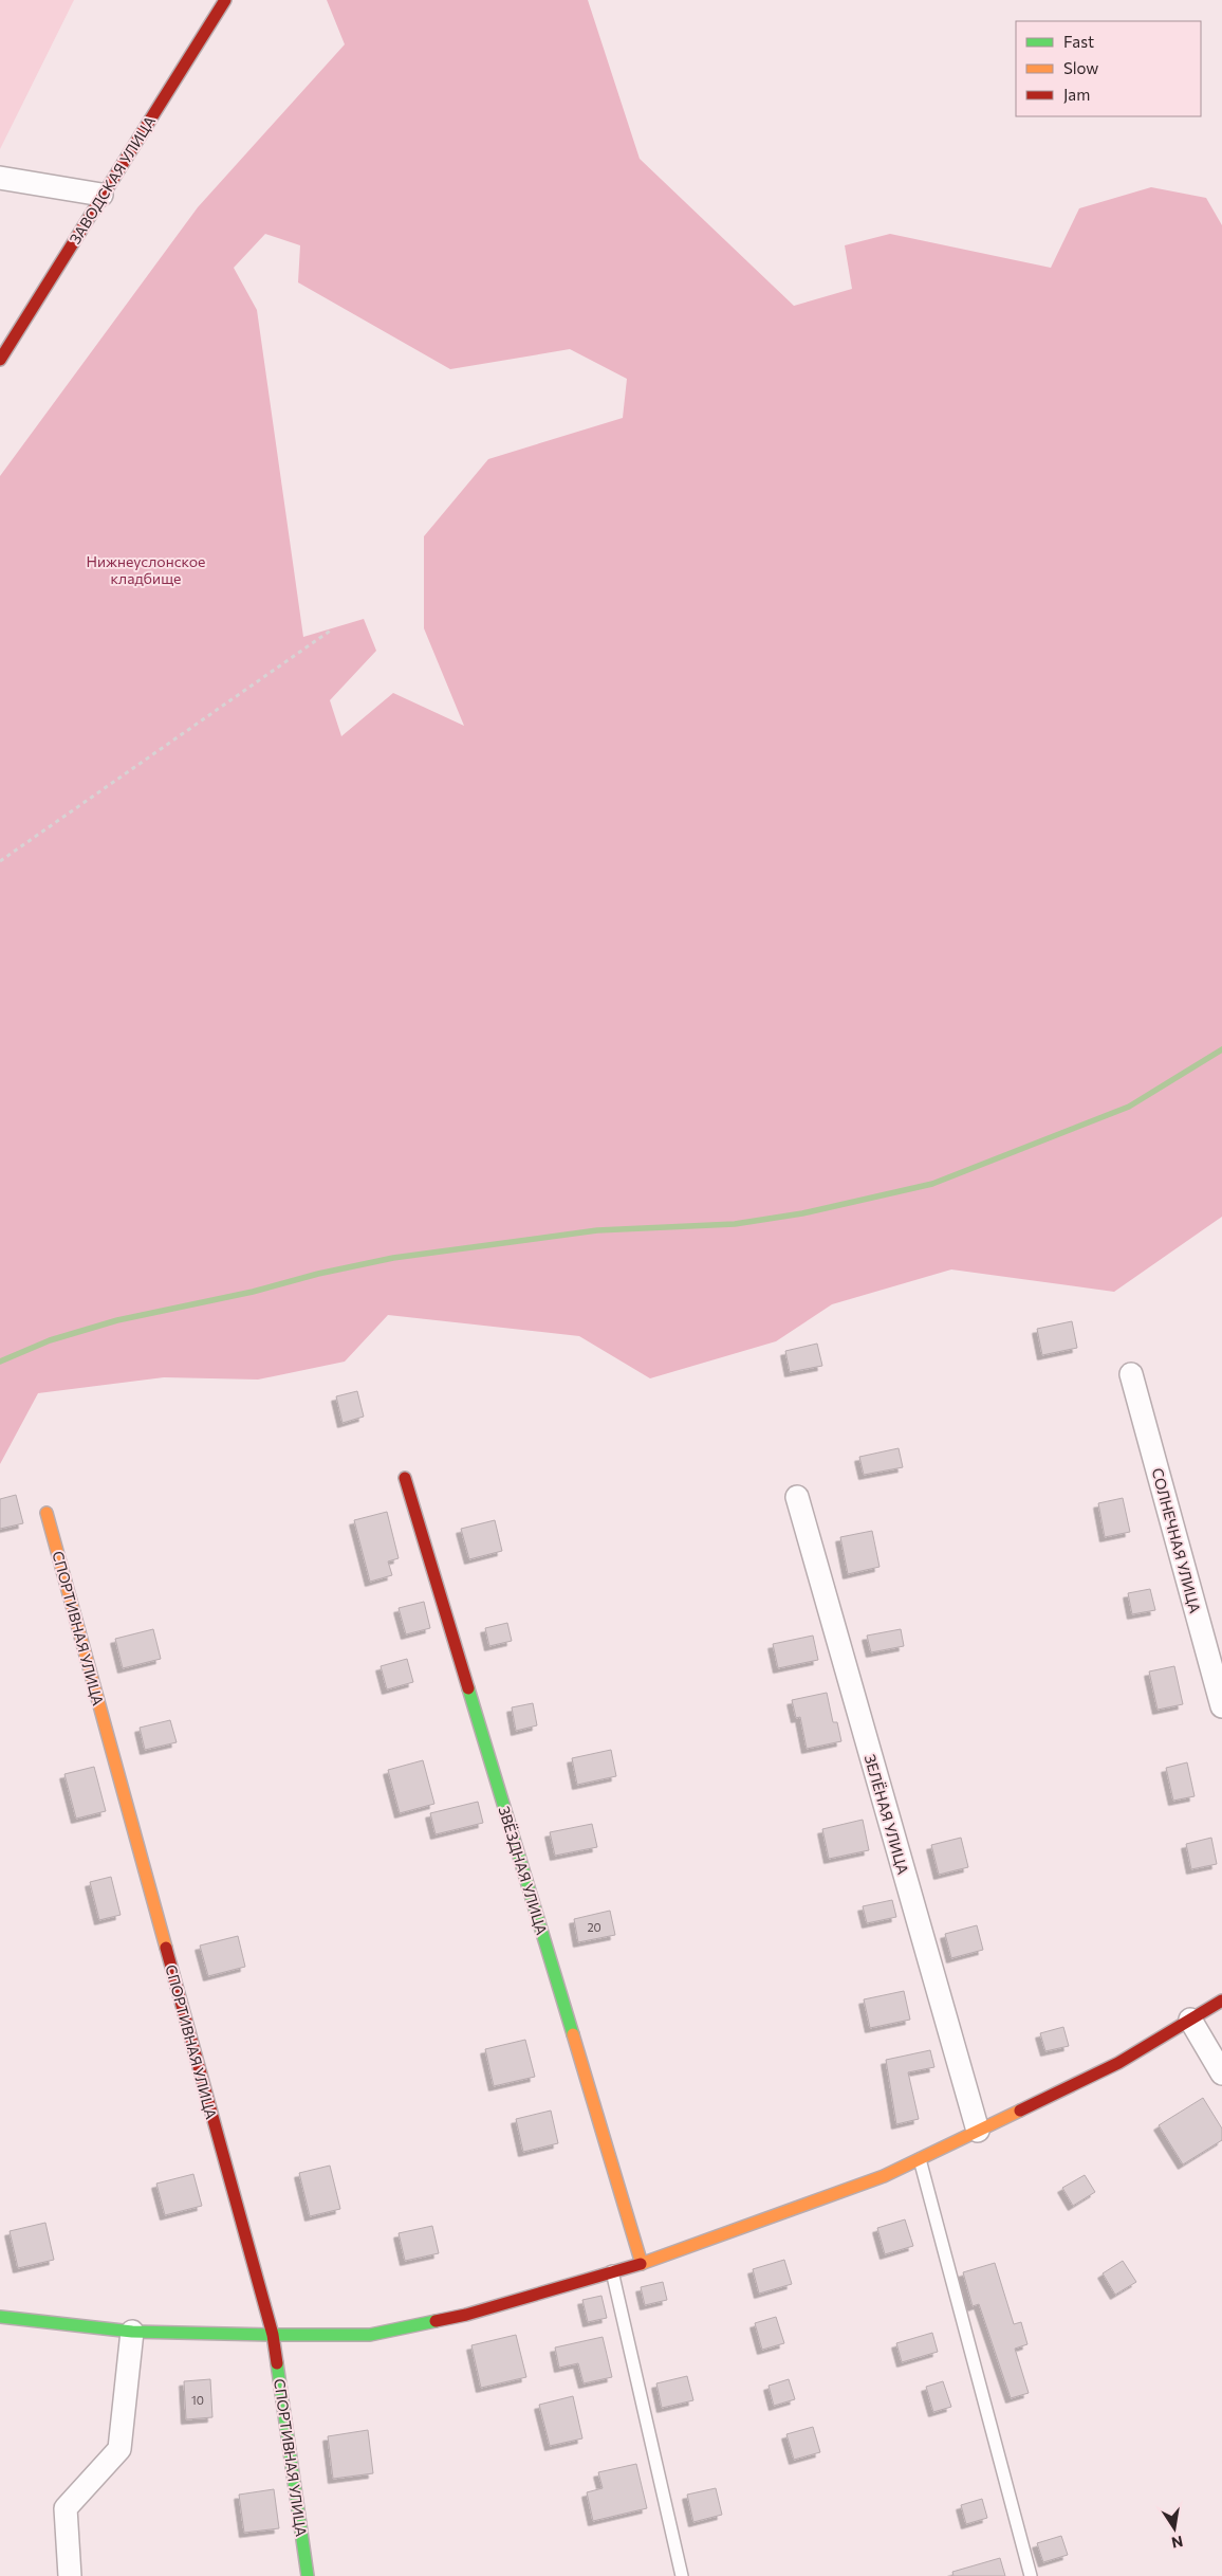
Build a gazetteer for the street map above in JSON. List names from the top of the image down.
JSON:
{
  "streets": {
    "street": [
      "ЗАВОДСКАЯ УЛИЦА",
      "СОЛНЕЧНАЯ УЛИЦА",
      "СПОРТИВНАЯ УЛИЦА",
      "ЗЕЛЁНАЯ УЛИЦА",
      "ЗВЁЗДНАЯ УЛИЦА"
    ]
  },
  "parks": ["Нижнеуслонское кладбище"],
  "house_numbers": ["20", "10"],
  "legend": ["Fast", "Slow", "Jam"],
  "north": "bottom"
}
